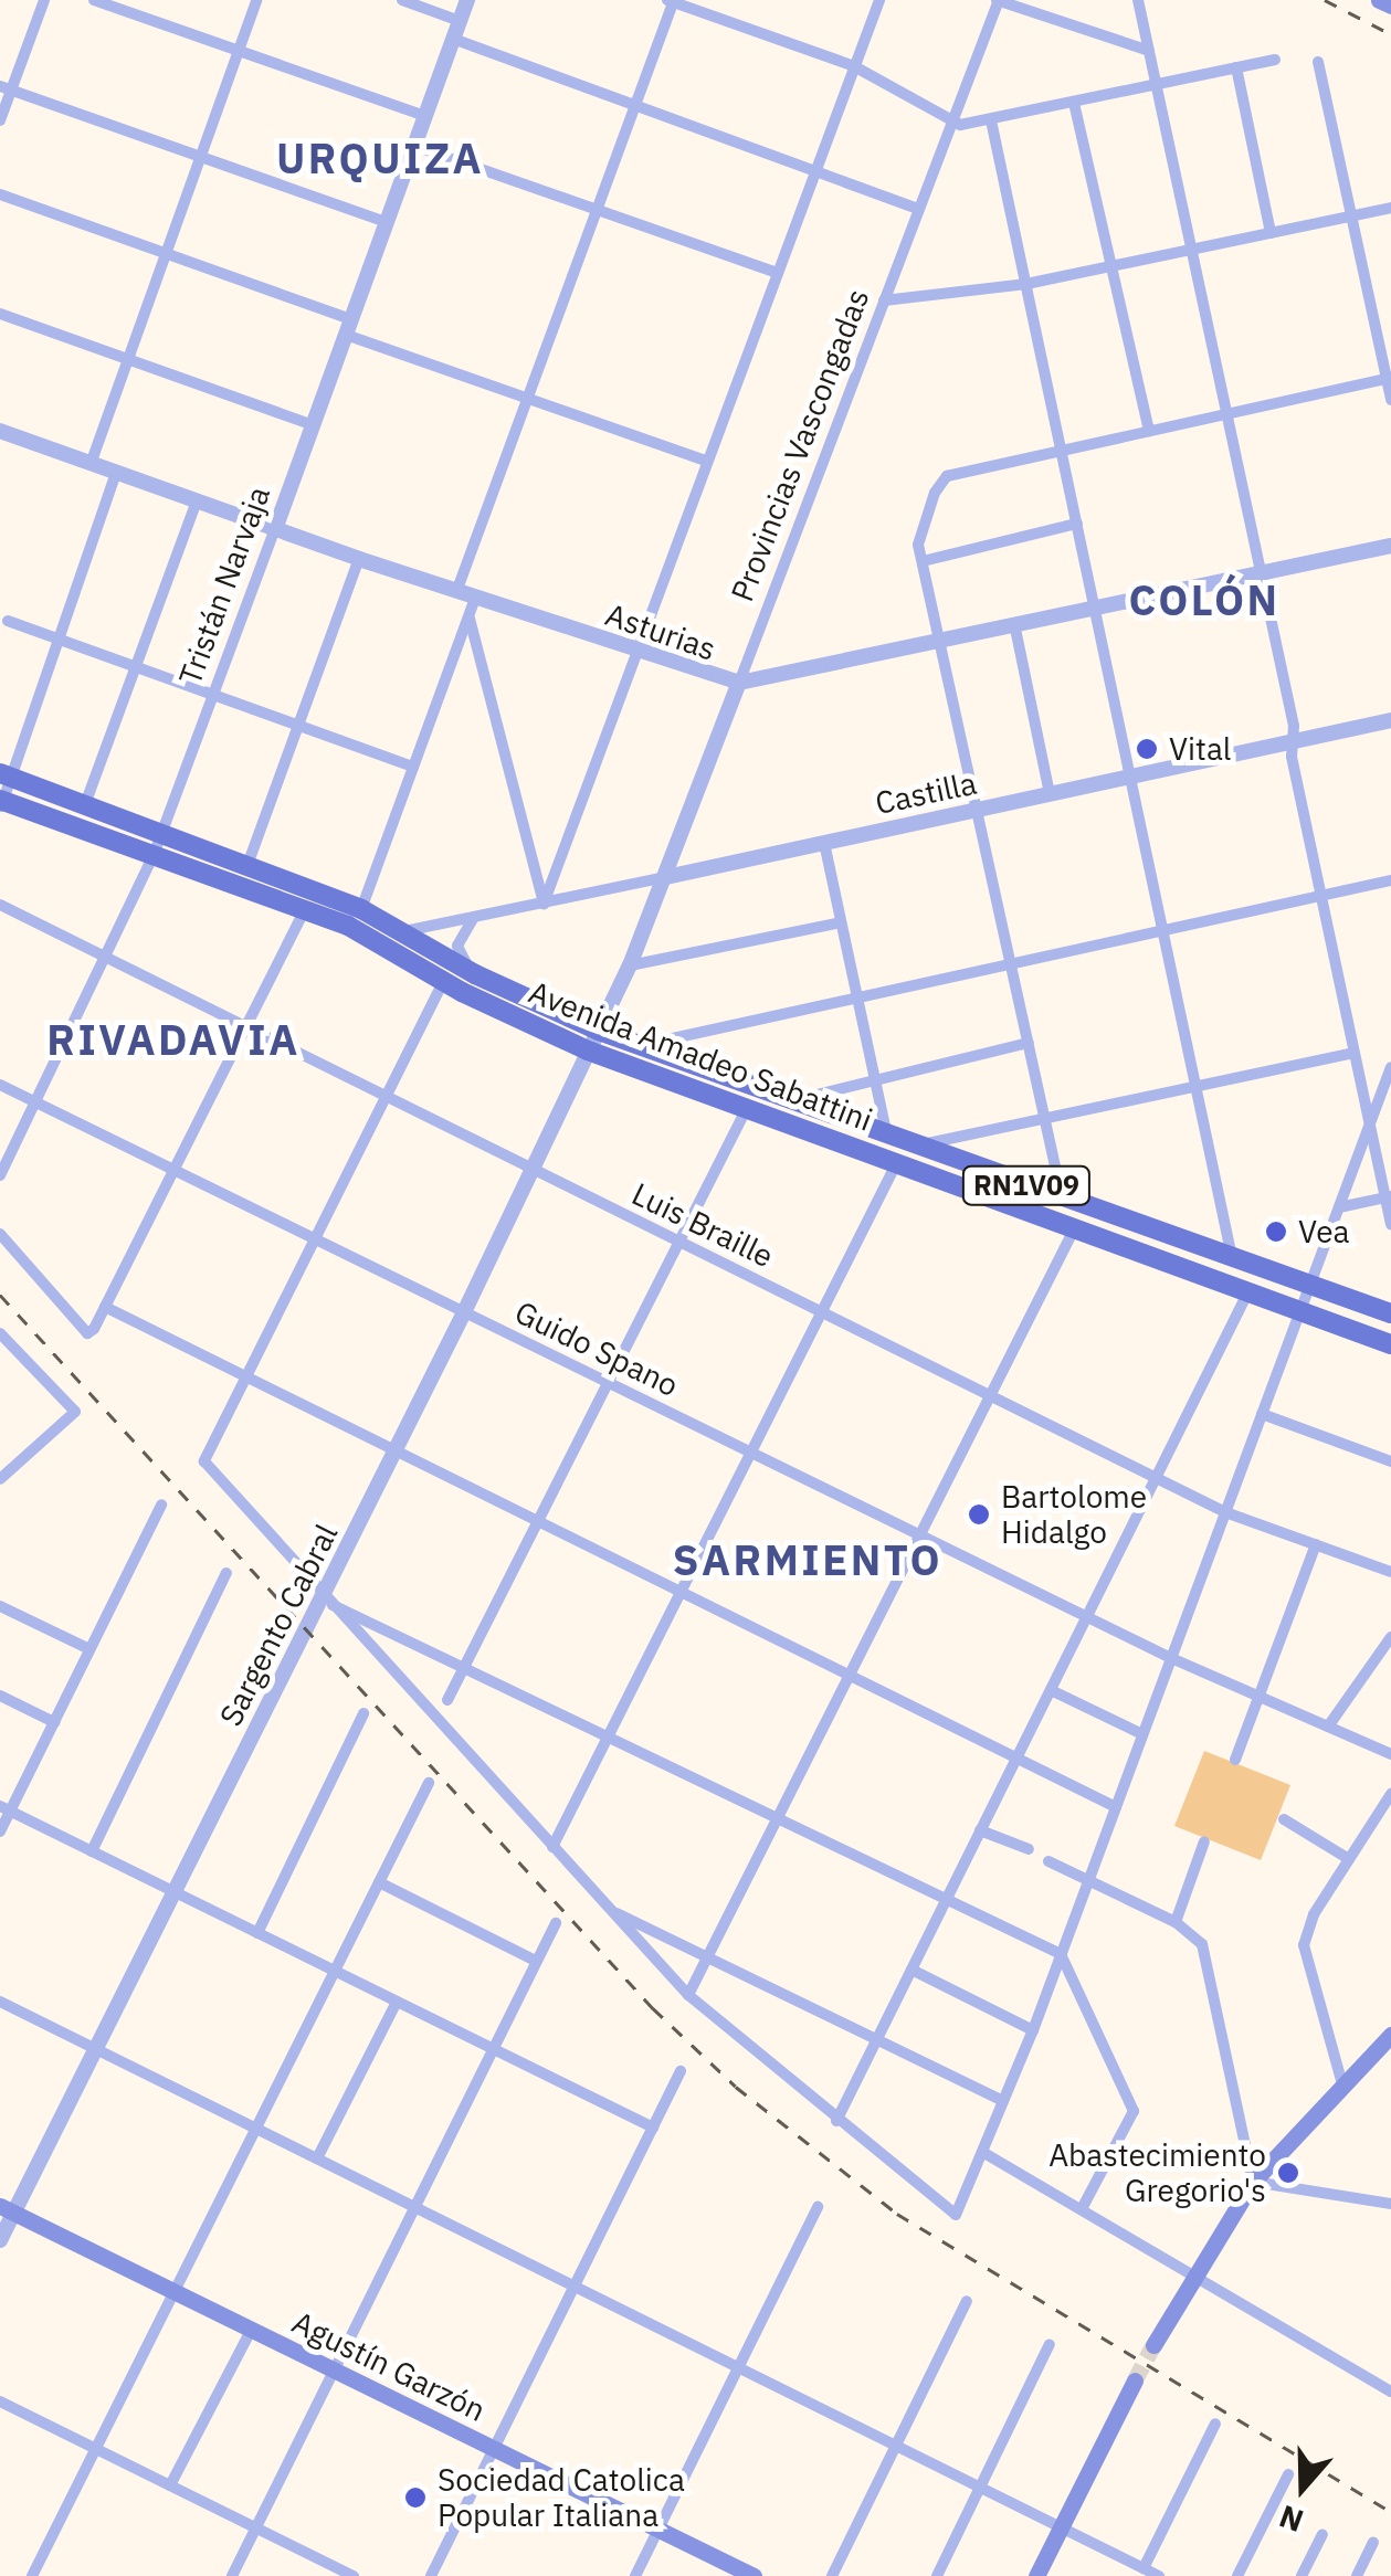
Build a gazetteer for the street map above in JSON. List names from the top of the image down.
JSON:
{
  "streets": {
    "main road": ["Avenida Amadeo Sabattini", "RN1V09", "Agustín Garzón"],
    "street": [
      "Provincias Vascongadas",
      "Tristán Narvaja",
      "Asturias",
      "Castilla",
      "Luis Braille",
      "Guido Spano",
      "Sargento Cabral"
    ]
  },
  "crossings": [
    ["Provincias Vascongadas", "Asturias"],
    ["Provincias Vascongadas", "Castilla"],
    ["Provincias Vascongadas", "Avenida Amadeo Sabattini"],
    ["Provincias Vascongadas", "Sargento Cabral"],
    ["Tristán Narvaja", "Asturias"],
    ["Tristán Narvaja", "Avenida Amadeo Sabattini"],
    ["Tristán Narvaja", "Luis Braille"],
    ["Tristán Narvaja", "Guido Spano"],
    ["Castilla", "Avenida Amadeo Sabattini"],
    ["Avenida Amadeo Sabattini", "Sargento Cabral"],
    ["Luis Braille", "Sargento Cabral"],
    ["Guido Spano", "Sargento Cabral"],
    ["Sargento Cabral", "Agustín Garzón"]
  ],
  "districts": [
    "URQUIZA",
    "COLÓN",
    "RIVADAVIA",
    "SARMIENTO"
  ],
  "places": [
    "Vital",
    "Vea",
    "Bartolome Hidalgo",
    "Abastecimiento Gregorio's",
    "Sociedad Catolica Popular Italiana"
  ],
  "north": "bottom"
}
